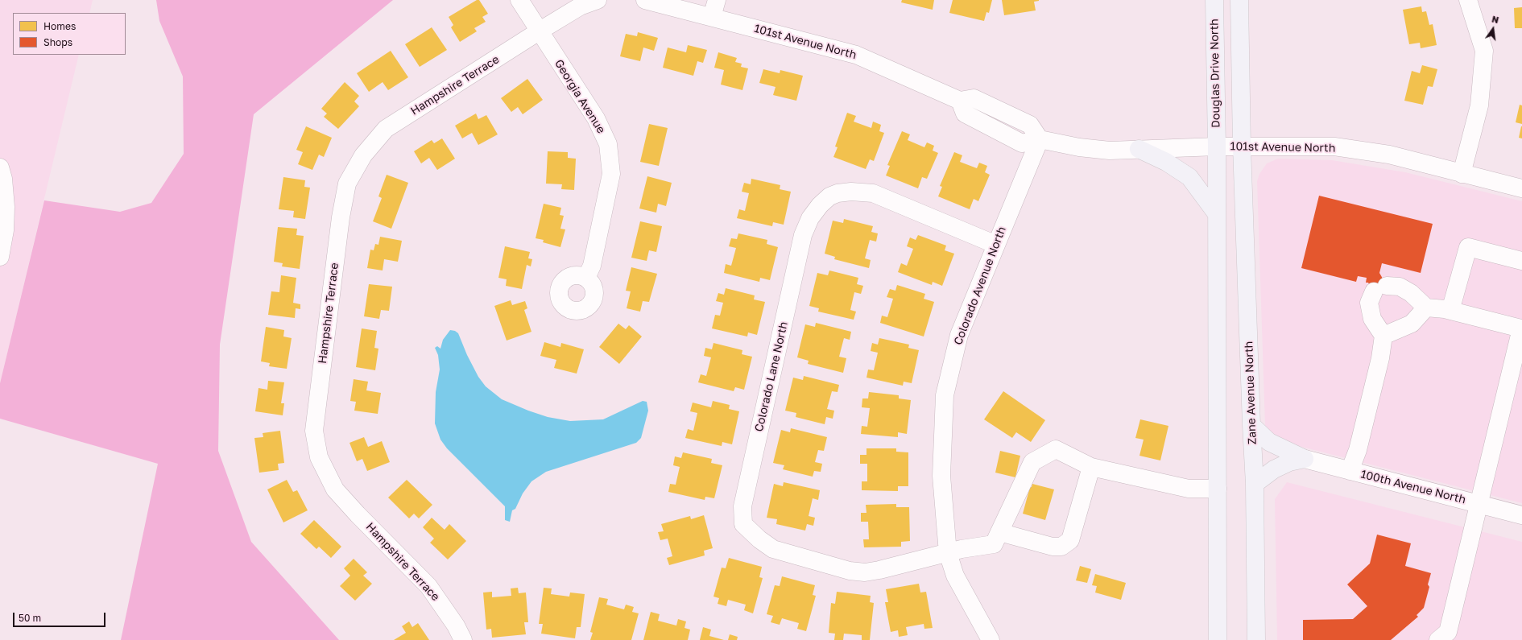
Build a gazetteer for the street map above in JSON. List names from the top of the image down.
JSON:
{
  "streets": {
    "main road": ["Douglas Drive North", "Zane Avenue North"],
    "street": [
      "101st Avenue North",
      "Hampshire Terrace",
      "Georgia Avenue",
      "Colorado Avenue North",
      "Colorado Lane North",
      "100th Avenue North"
    ]
  },
  "crossings": [
    ["101st Avenue North", "Douglas Drive North"],
    ["101st Avenue North", "Colorado Avenue North"],
    ["101st Avenue North", "Zane Avenue North"],
    ["Hampshire Terrace", "Georgia Avenue"],
    ["Colorado Avenue North", "Colorado Lane North"]
  ],
  "legend": ["Homes", "Shops"],
  "scale_bar": "50 m",
  "north": "top"
}
